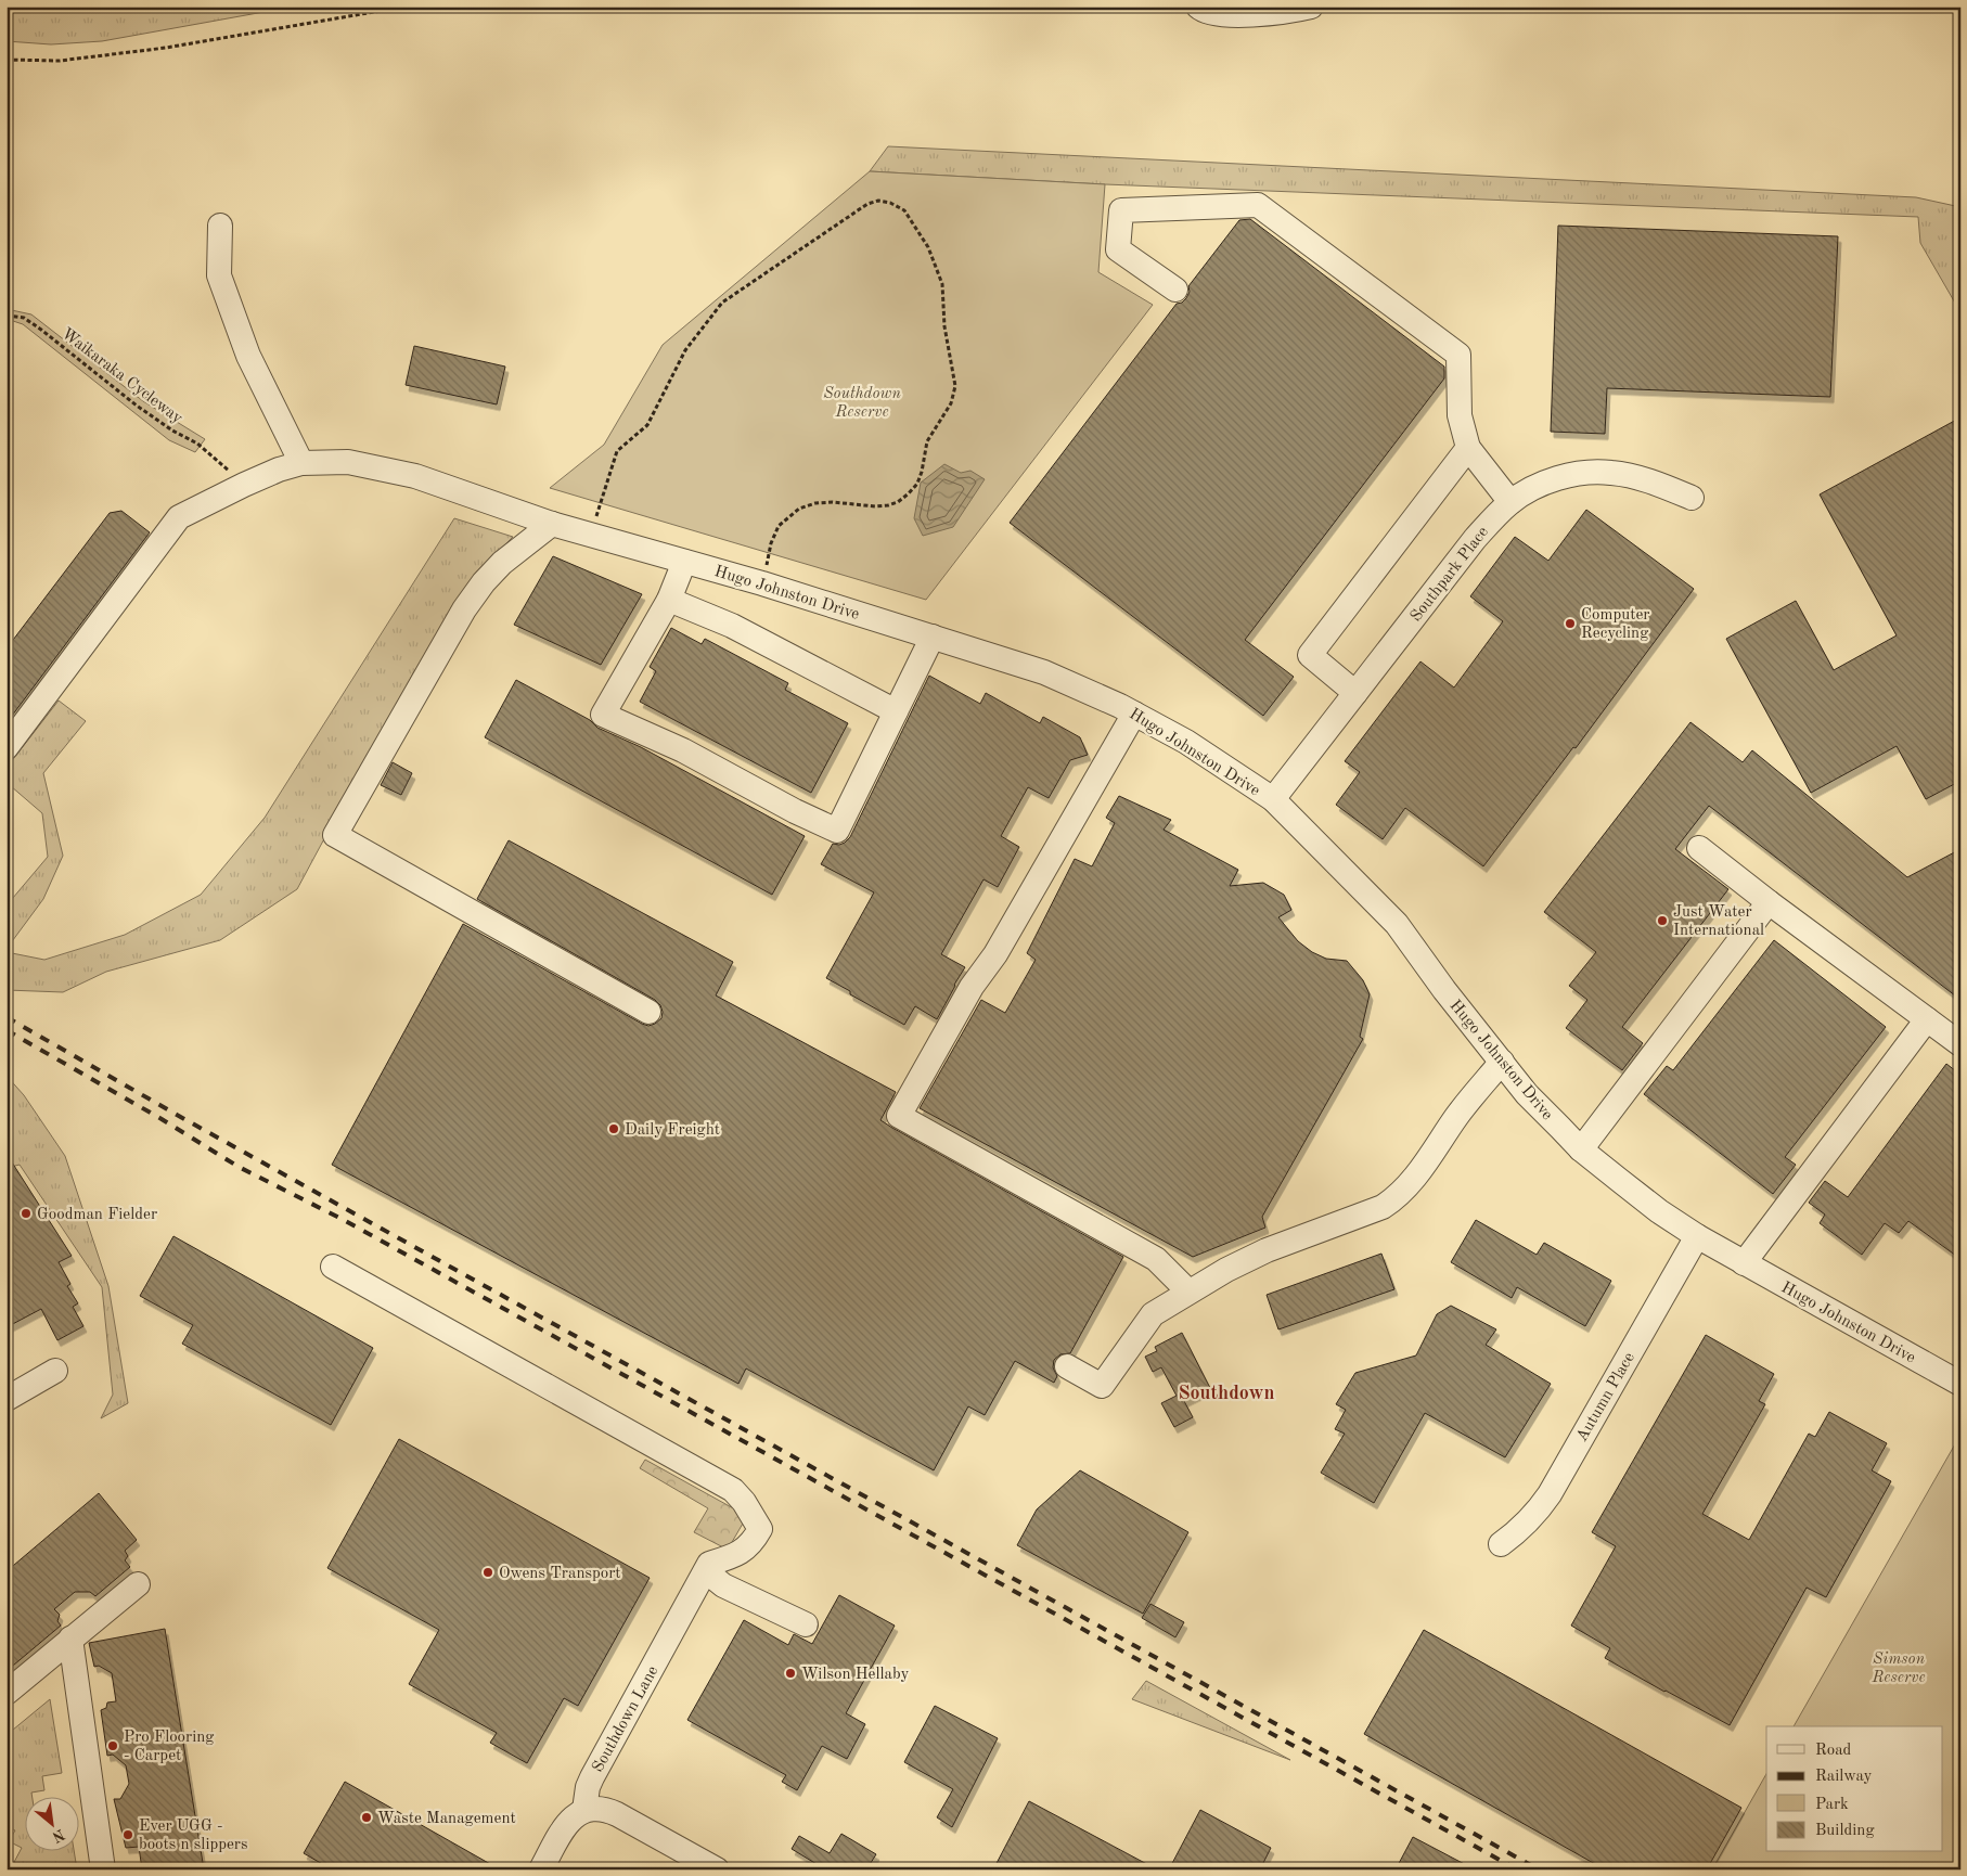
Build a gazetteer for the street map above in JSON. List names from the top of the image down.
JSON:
{
  "streets": {
    "street": [
      "Southpark Place",
      "Hugo Johnston Drive",
      "Autumn Place",
      "Southdown Lane"
    ],
    "path": ["Waikaraka Cycleway"]
  },
  "crossings": [
    ["Waikaraka Cycleway", "Hugo Johnston Drive"],
    ["Southpark Place", "Hugo Johnston Drive"],
    ["Hugo Johnston Drive", "Autumn Place"]
  ],
  "districts": ["Southdown"],
  "parks": ["Southdown Reserve", "Simson Reserve"],
  "places": [
    "Computer Recycling",
    "Just Water International",
    "Daily Freight",
    "Goodman Fielder",
    "Owens Transport",
    "Wilson Hellaby",
    "Pro Flooring - Carpet",
    "Waste Management",
    "Ever UGG - boots n slippers"
  ],
  "legend": [
    "Road",
    "Railway",
    "Park",
    "Building"
  ],
  "north": "bottom right"
}
